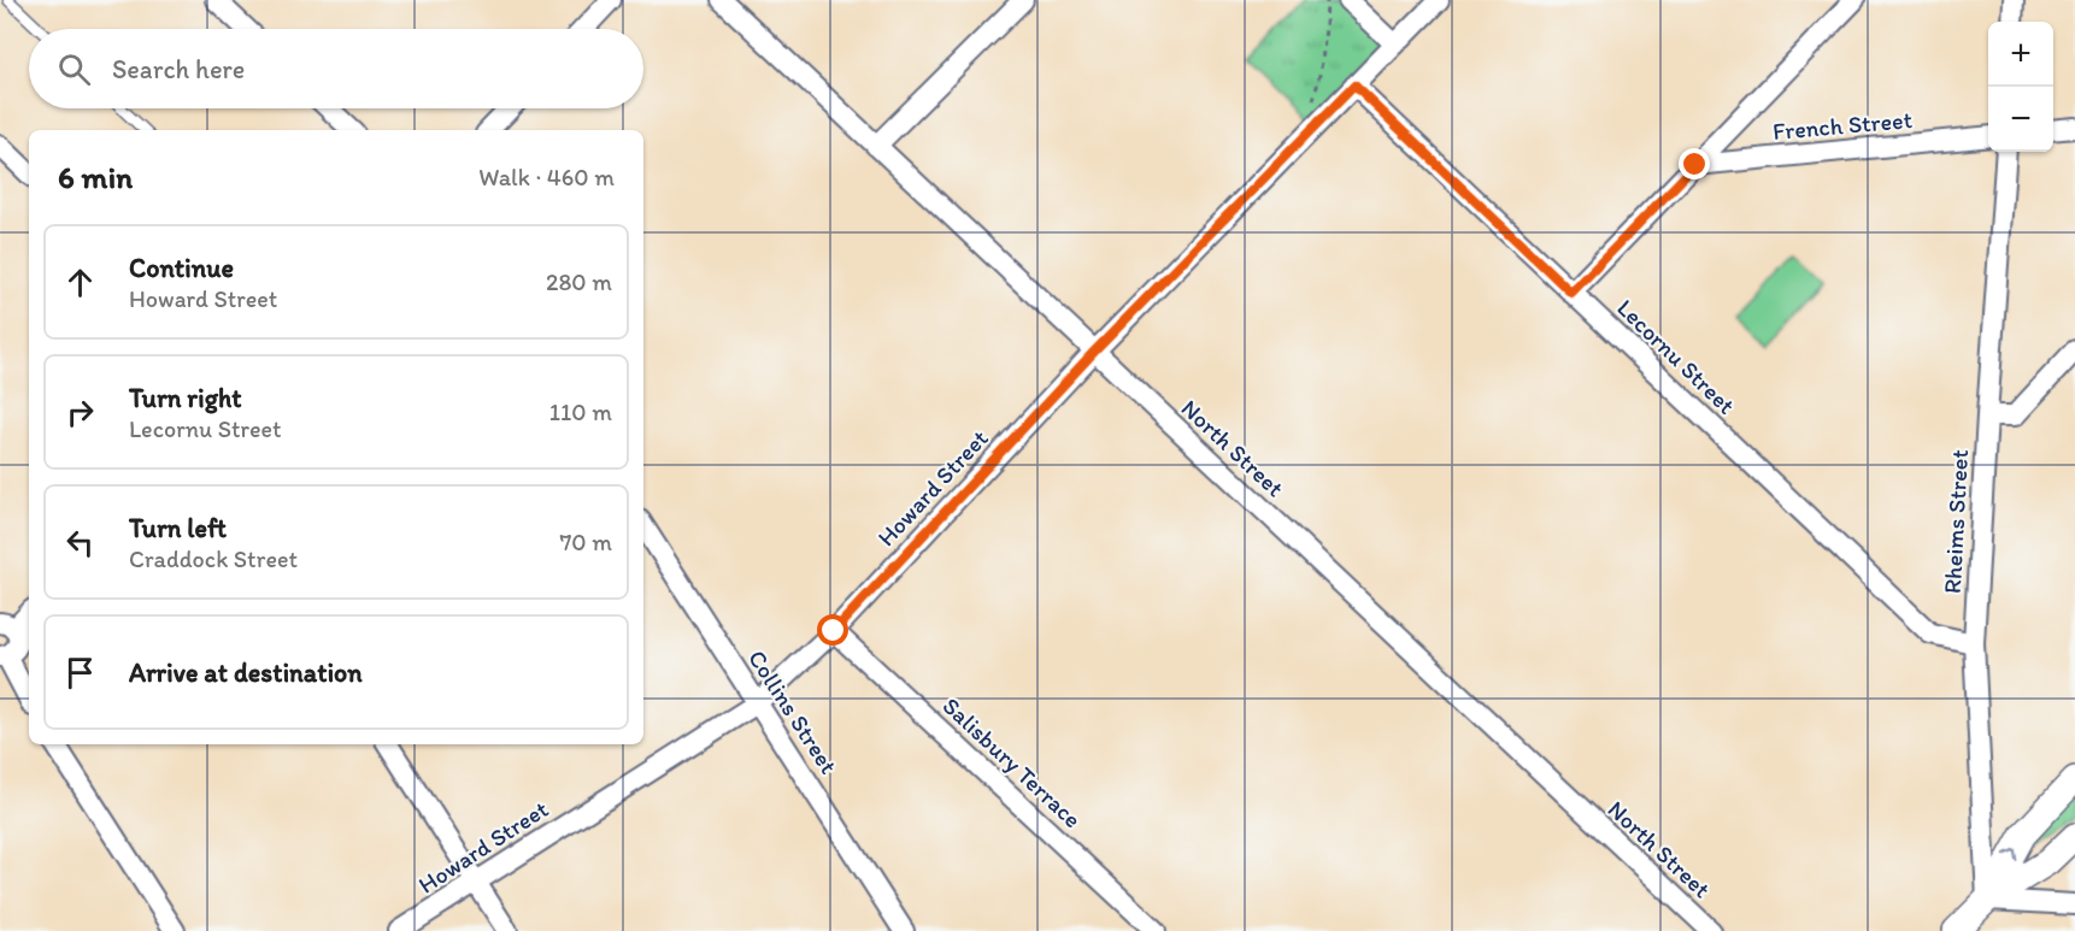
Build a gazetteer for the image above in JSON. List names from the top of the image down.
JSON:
{
  "streets": {
    "street": [
      "French Street",
      "Lecornu Street",
      "North Street",
      "Howard Street",
      "Rheims Street",
      "Collins Street",
      "Salisbury Terrace"
    ]
  },
  "crossings": [
    ["Lecornu Street", "Howard Street"],
    ["Lecornu Street", "Rheims Street"],
    ["North Street", "Howard Street"],
    ["Howard Street", "Collins Street"],
    ["Howard Street", "Salisbury Terrace"]
  ],
  "page": {
    "map_buttons": ["+", "−"],
    "search": "Search here",
    "heading": ["6 min", "Walk · 460 m"],
    "list": [
      ["Continue", "Howard Street", "280 m"],
      ["Turn right", "Lecornu Street", "110 m"],
      ["Turn left", "Craddock Street", "70 m"],
      "Arrive at destination"
    ]
  }
}
